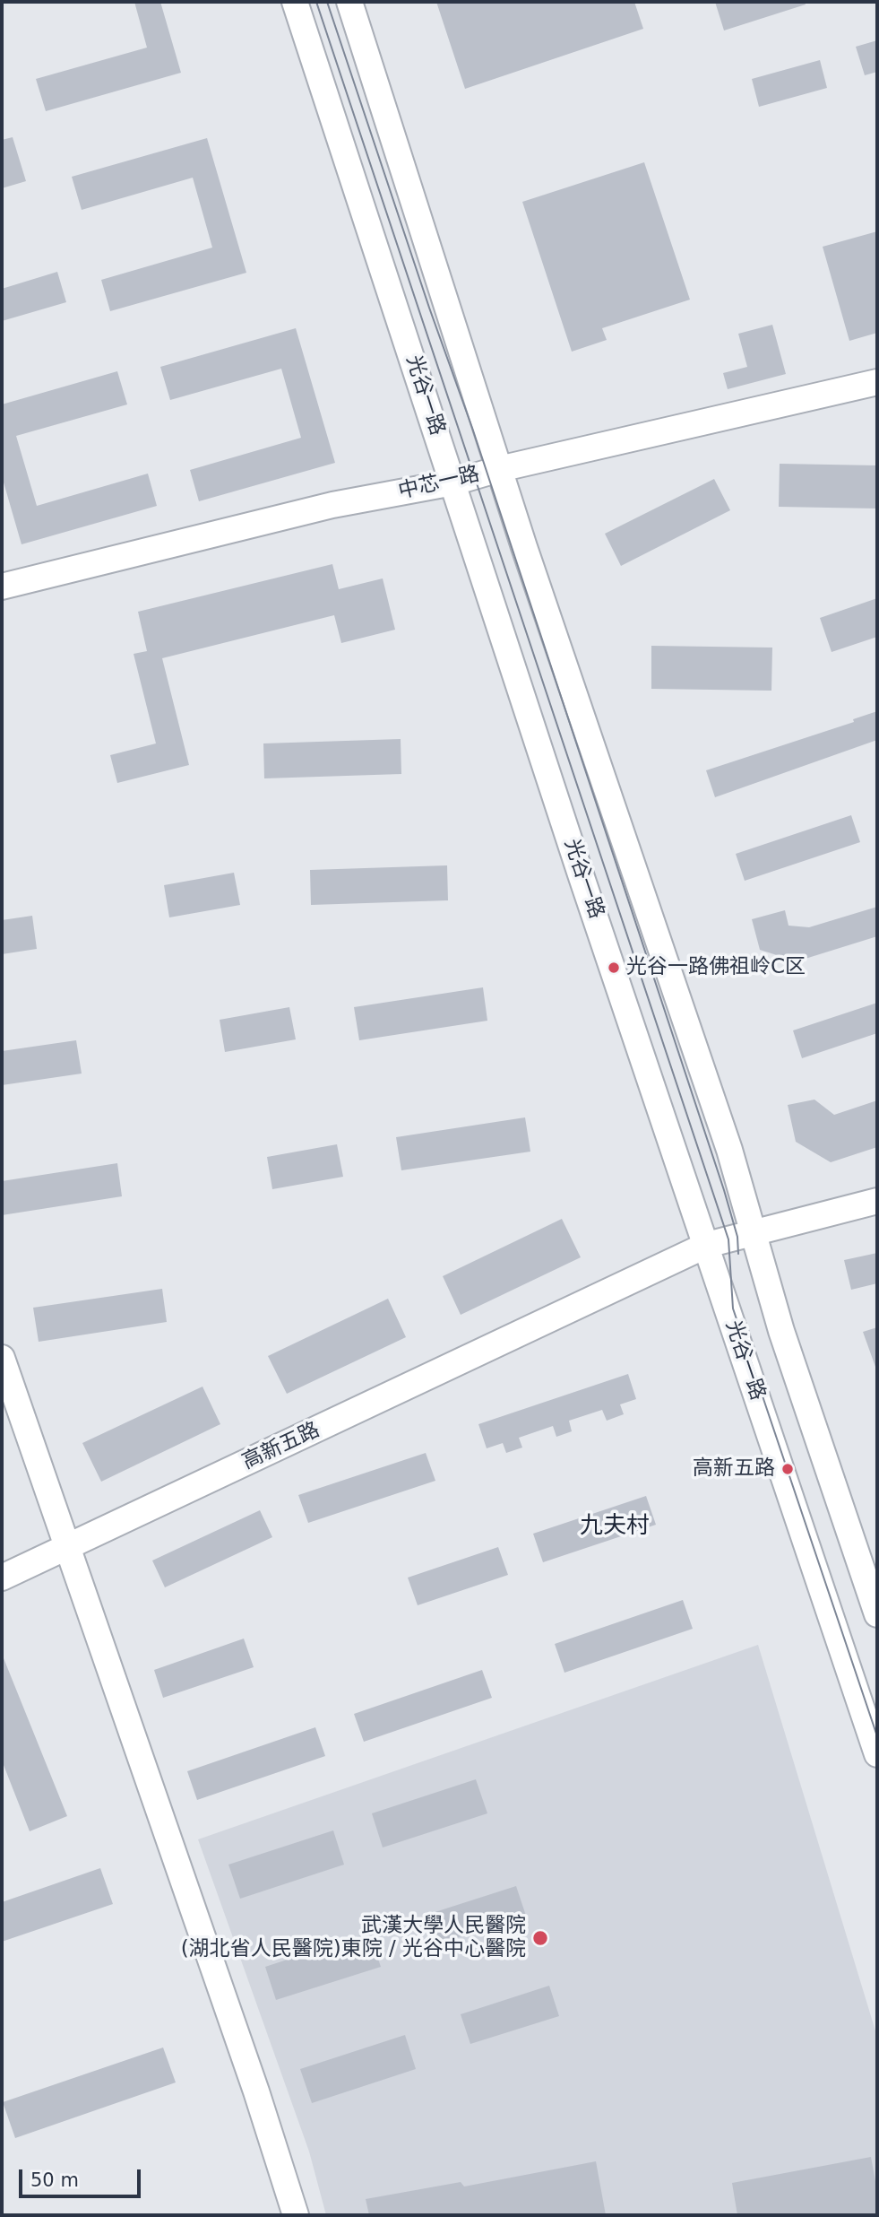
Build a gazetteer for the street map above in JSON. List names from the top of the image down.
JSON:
{
  "streets": {
    "main road": ["光谷一路", "中芯一路", "高新五路"]
  },
  "crossings": [
    ["光谷一路", "中芯一路"],
    ["光谷一路", "高新五路"]
  ],
  "districts": ["九夫村"],
  "places": ["光谷一路佛祖岭C区", "高新五路", "武漢大學人民醫院 (湖北省人民醫院)東院 / 光谷中心醫院"],
  "scale_bar": "50 m"
}
